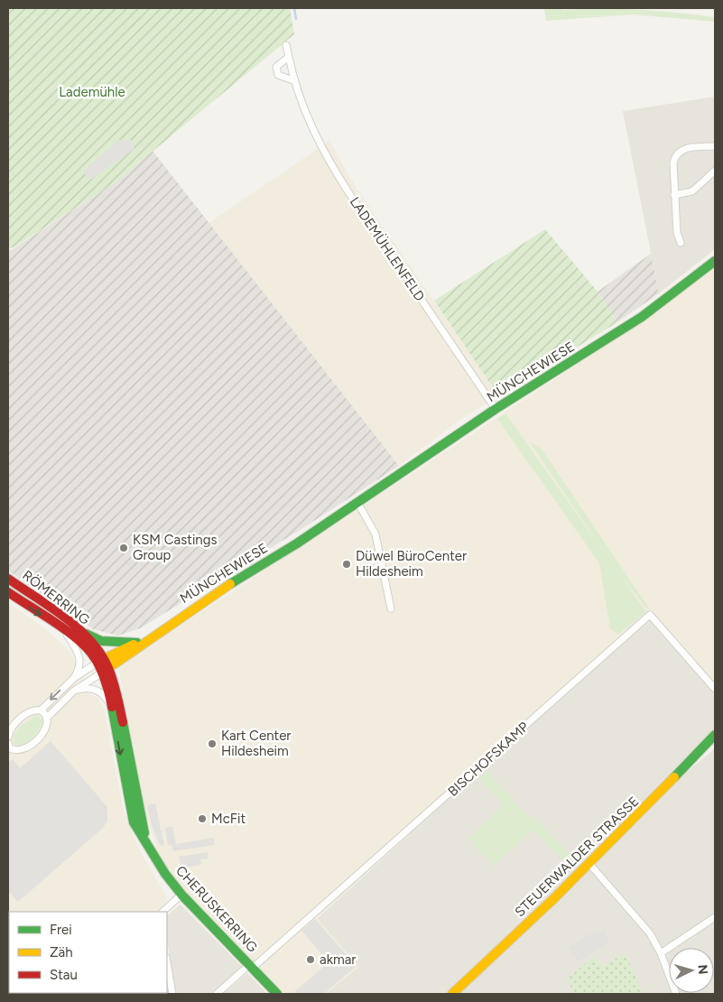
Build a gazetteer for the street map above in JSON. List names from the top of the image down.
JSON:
{
  "streets": {
    "main road": [
      "MÜNCHEWIESE",
      "RÖMERRING",
      "STEUERWALDER STRASSE",
      "CHERUSKERRING"
    ],
    "street": ["LADEMÜHLENFELD", "BISCHOFSKAMP"]
  },
  "crossings": [
    ["LADEMÜHLENFELD", "MÜNCHEWIESE"],
    ["MÜNCHEWIESE", "RÖMERRING"],
    ["MÜNCHEWIESE", "CHERUSKERRING"],
    ["RÖMERRING", "CHERUSKERRING"],
    ["BISCHOFSKAMP", "CHERUSKERRING"]
  ],
  "parks": ["Lademühle"],
  "places": [
    "KSM Castings Group",
    "Düwel BüroCenter Hildesheim",
    "Kart Center Hildesheim",
    "McFit",
    "akmar"
  ],
  "legend": ["Frei", "Zäh", "Stau"],
  "north": "right"
}
